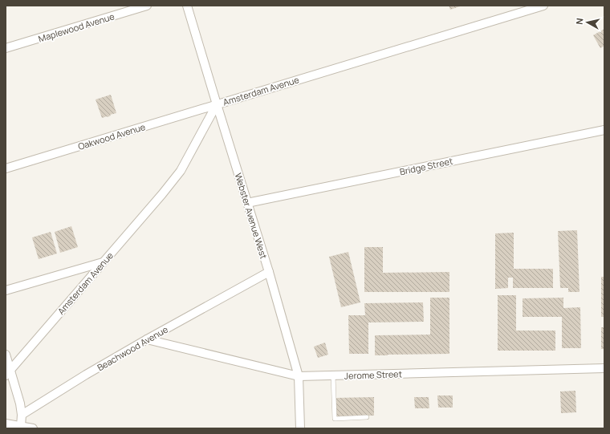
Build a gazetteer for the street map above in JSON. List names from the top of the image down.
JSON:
{
  "streets": {
    "street": [
      "Maplewood Avenue",
      "Amsterdam Avenue",
      "Oakwood Avenue",
      "Bridge Street",
      "Webster Avenue West",
      "Beachwood Avenue",
      "Jerome Street"
    ]
  },
  "crossings": [
    ["Amsterdam Avenue", "Oakwood Avenue"],
    ["Amsterdam Avenue", "Webster Avenue West"],
    ["Oakwood Avenue", "Webster Avenue West"],
    ["Bridge Street", "Webster Avenue West"],
    ["Webster Avenue West", "Beachwood Avenue"],
    ["Webster Avenue West", "Jerome Street"],
    ["Beachwood Avenue", "Jerome Street"]
  ],
  "north": "left"
}
